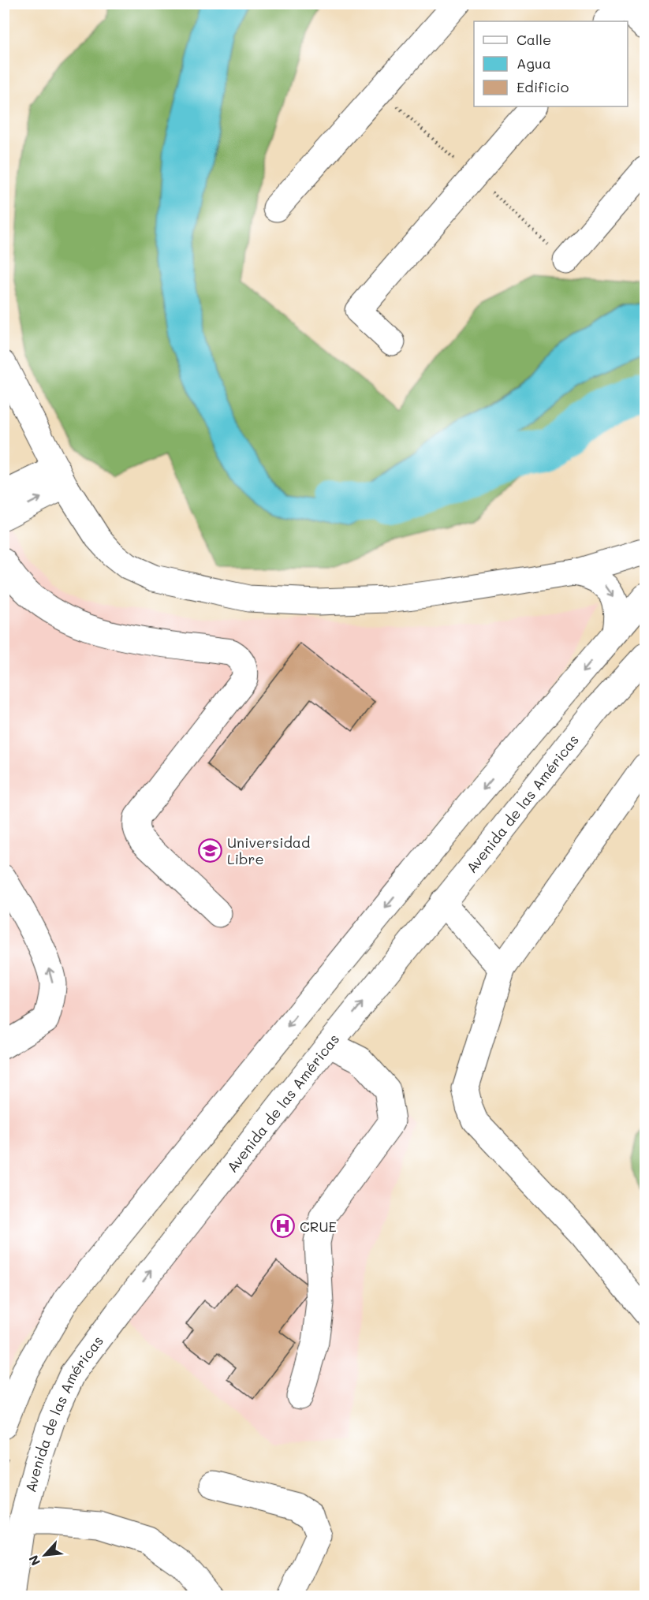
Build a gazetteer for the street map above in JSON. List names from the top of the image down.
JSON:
{
  "streets": {
    "main road": ["Avenida de las Américas"]
  },
  "places": {
    "school or university": ["Universidad Libre"],
    "hospital": ["CRUE"]
  },
  "legend": ["Calle", "Agua", "Edificio"],
  "north": "bottom left"
}
